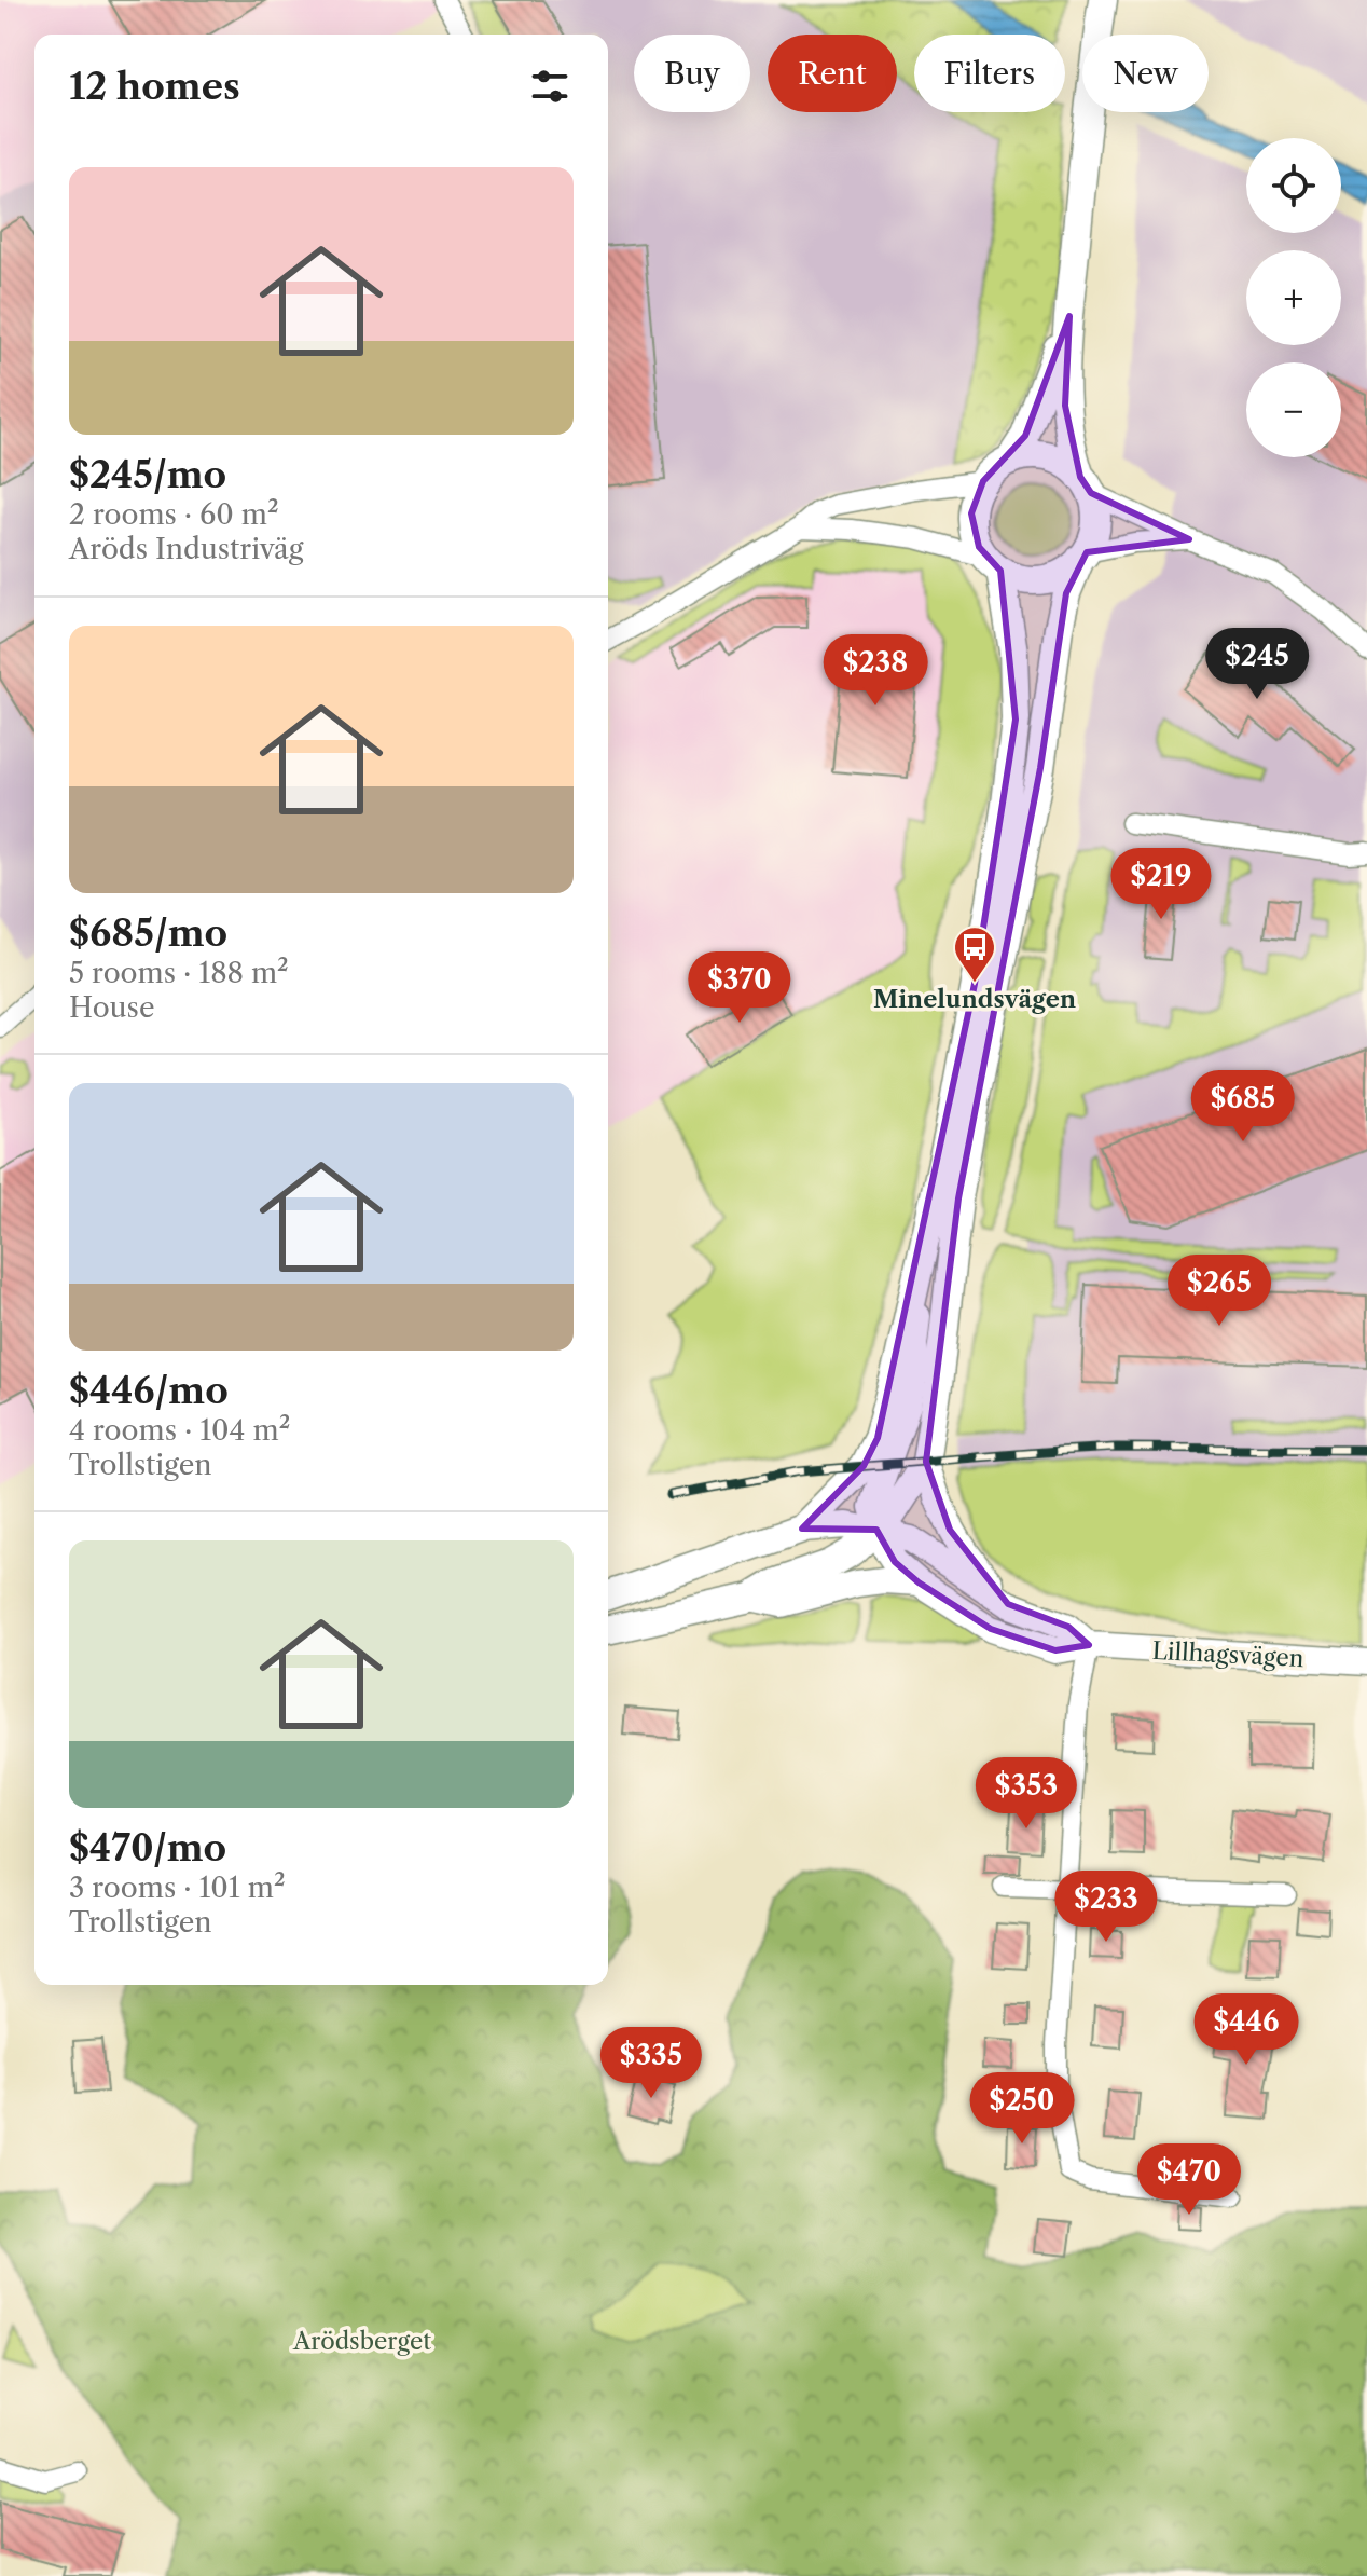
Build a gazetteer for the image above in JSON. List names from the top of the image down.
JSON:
{
  "streets": {
    "street": ["Lillhagsvägen"]
  },
  "parks": ["Arödsberget"],
  "places": {
    "bus stop": ["Minelundsvägen"]
  },
  "page": {
    "chip": [
      "Buy",
      "Rent",
      "Filters",
      "New"
    ],
    "heading": "12 homes",
    "map_buttons": ["+", "−"],
    "list": [
      {
        "name": "$245/mo",
        "note": "2 rooms · 60 m² · Aröds Industriväg"
      },
      {
        "name": "$685/mo",
        "note": "5 rooms · 188 m² · House"
      },
      {
        "name": "$446/mo",
        "note": "4 rooms · 104 m² · Trollstigen"
      },
      {
        "name": "$470/mo",
        "note": "3 rooms · 101 m² · Trollstigen"
      }
    ],
    "price": [
      "$245",
      "$238",
      "$219",
      "$370",
      "$685",
      "$265",
      "$353",
      "$233",
      "$446",
      "$335",
      "$250",
      "$470"
    ]
  }
}
